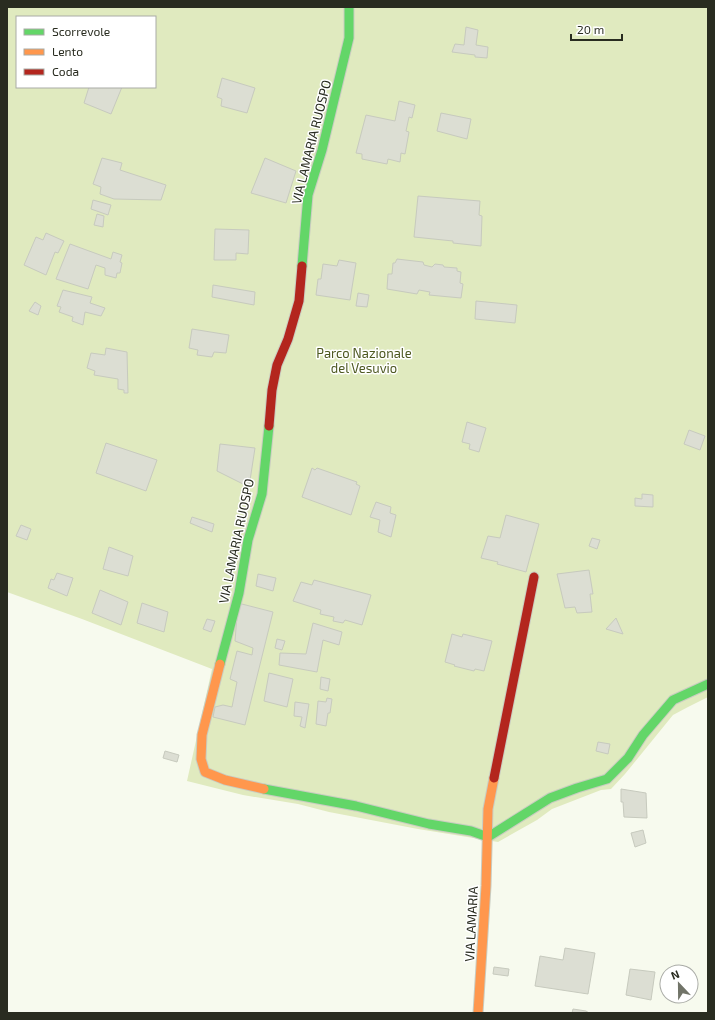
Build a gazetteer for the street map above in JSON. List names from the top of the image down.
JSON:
{
  "streets": {
    "street": ["VIA LAMARIA RUOSPO", "VIA LAMARIA"]
  },
  "crossings": [
    ["VIA LAMARIA RUOSPO", "VIA LAMARIA"]
  ],
  "parks": ["Parco Nazionale del Vesuvio"],
  "legend": ["Scorrevole", "Lento", "Coda"],
  "scale_bar": "20 m",
  "north": "top"
}
